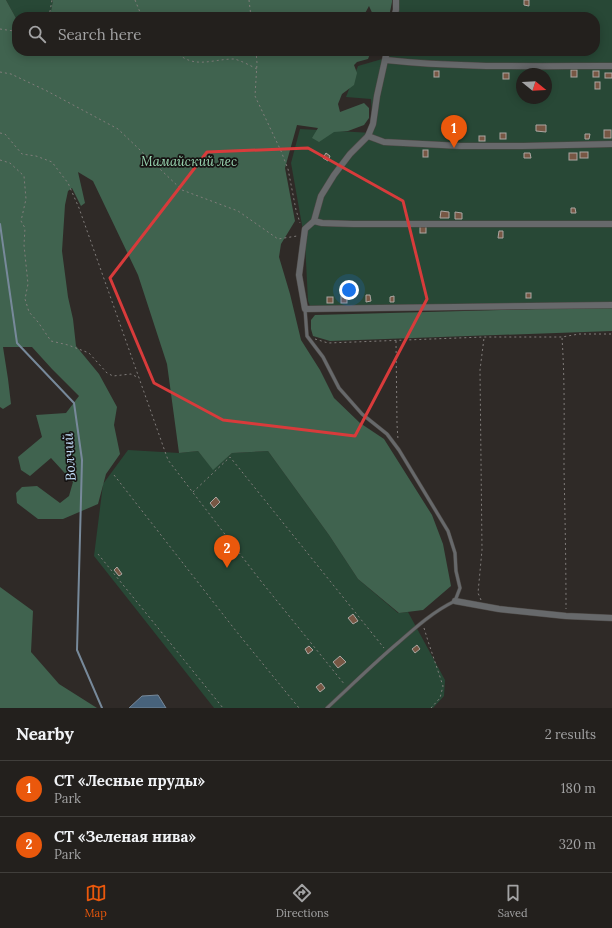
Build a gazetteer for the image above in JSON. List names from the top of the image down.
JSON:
{
  "water": ["Волчий"],
  "parks": ["Мамайский лес"],
  "north": "right",
  "page": {
    "search": "Search here",
    "pins": ["1", "2"],
    "heading": ["Nearby", "2 results"],
    "list": [
      {
        "mark": "1",
        "name": "СТ «Лесные пруды»",
        "note": "Park",
        "value": "180 m"
      },
      {
        "mark": "2",
        "name": "СТ «Зеленая нива»",
        "note": "Park",
        "value": "320 m"
      }
    ],
    "nav": ["Map", "Directions", "Saved"]
  }
}
